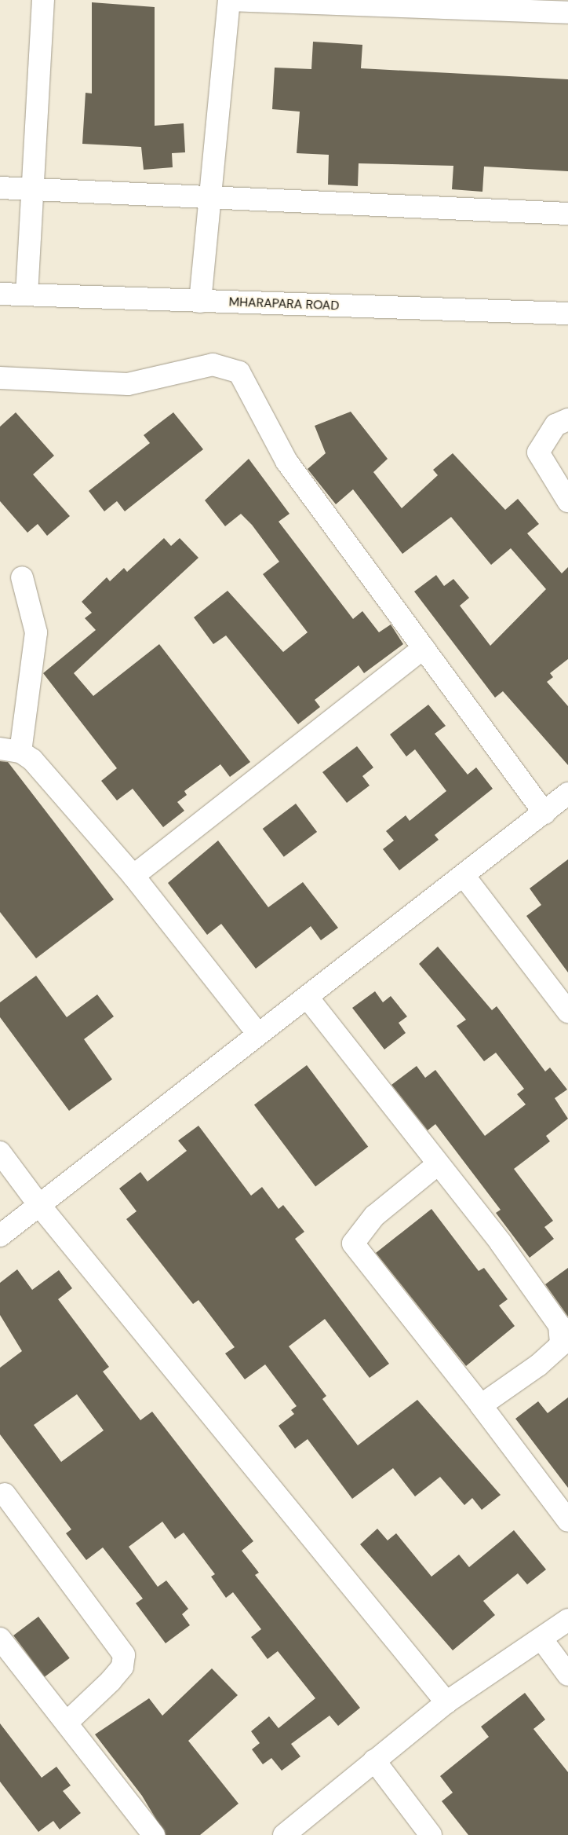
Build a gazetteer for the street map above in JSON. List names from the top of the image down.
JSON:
{
  "streets": {
    "street": ["MHARAPARA ROAD"]
  }
}
